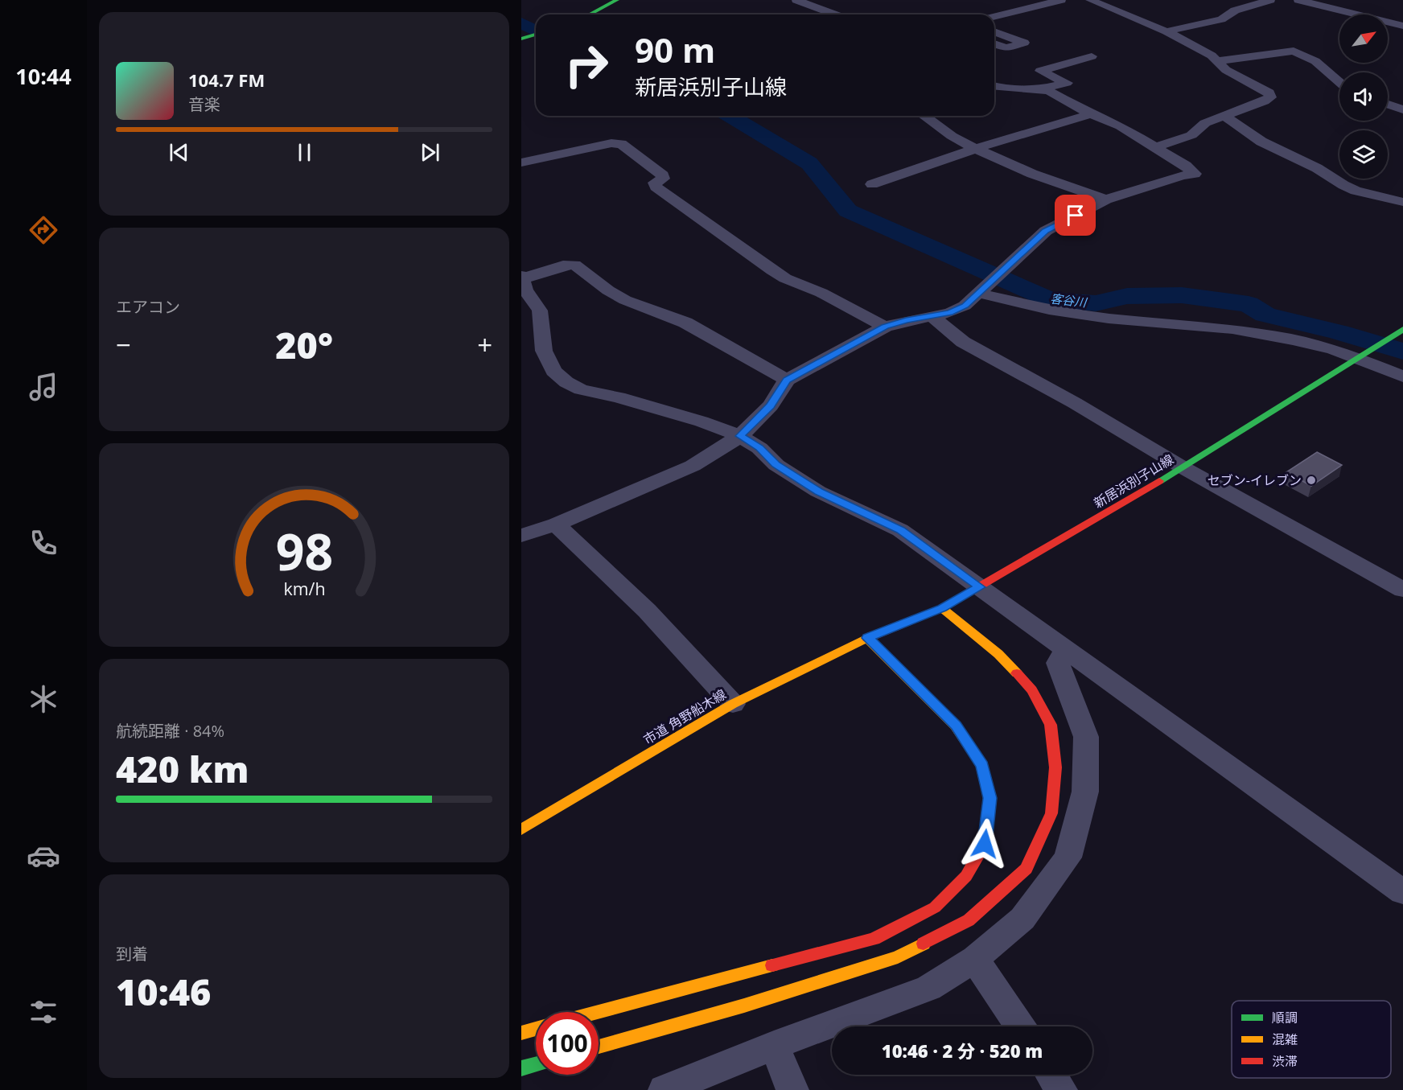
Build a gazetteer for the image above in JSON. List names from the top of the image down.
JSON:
{
  "streets": {
    "main road": ["新居浜別子山線", "市道 角野船木線"]
  },
  "crossings": [
    ["新居浜別子山線", "市道 角野船木線"]
  ],
  "water": ["客谷川"],
  "places": ["セブン-イレブン"],
  "legend": ["順調", "混雑", "渋滞"],
  "north": "top right",
  "page": {
    "tabs": "10:44",
    "turn": ["90 m", "新居浜別子山線"],
    "song": ["104.7 FM", "音楽"],
    "tile": [
      "エアコン",
      ["航続距離 · 84%", "420 km"],
      ["到着", "10:46"]
    ],
    "heat": ["−", "20°", "+"],
    "limit": "100",
    "trip": "10:46 · 2 分 · 520 m",
    "gauge": ["98", "km/h"]
  }
}
